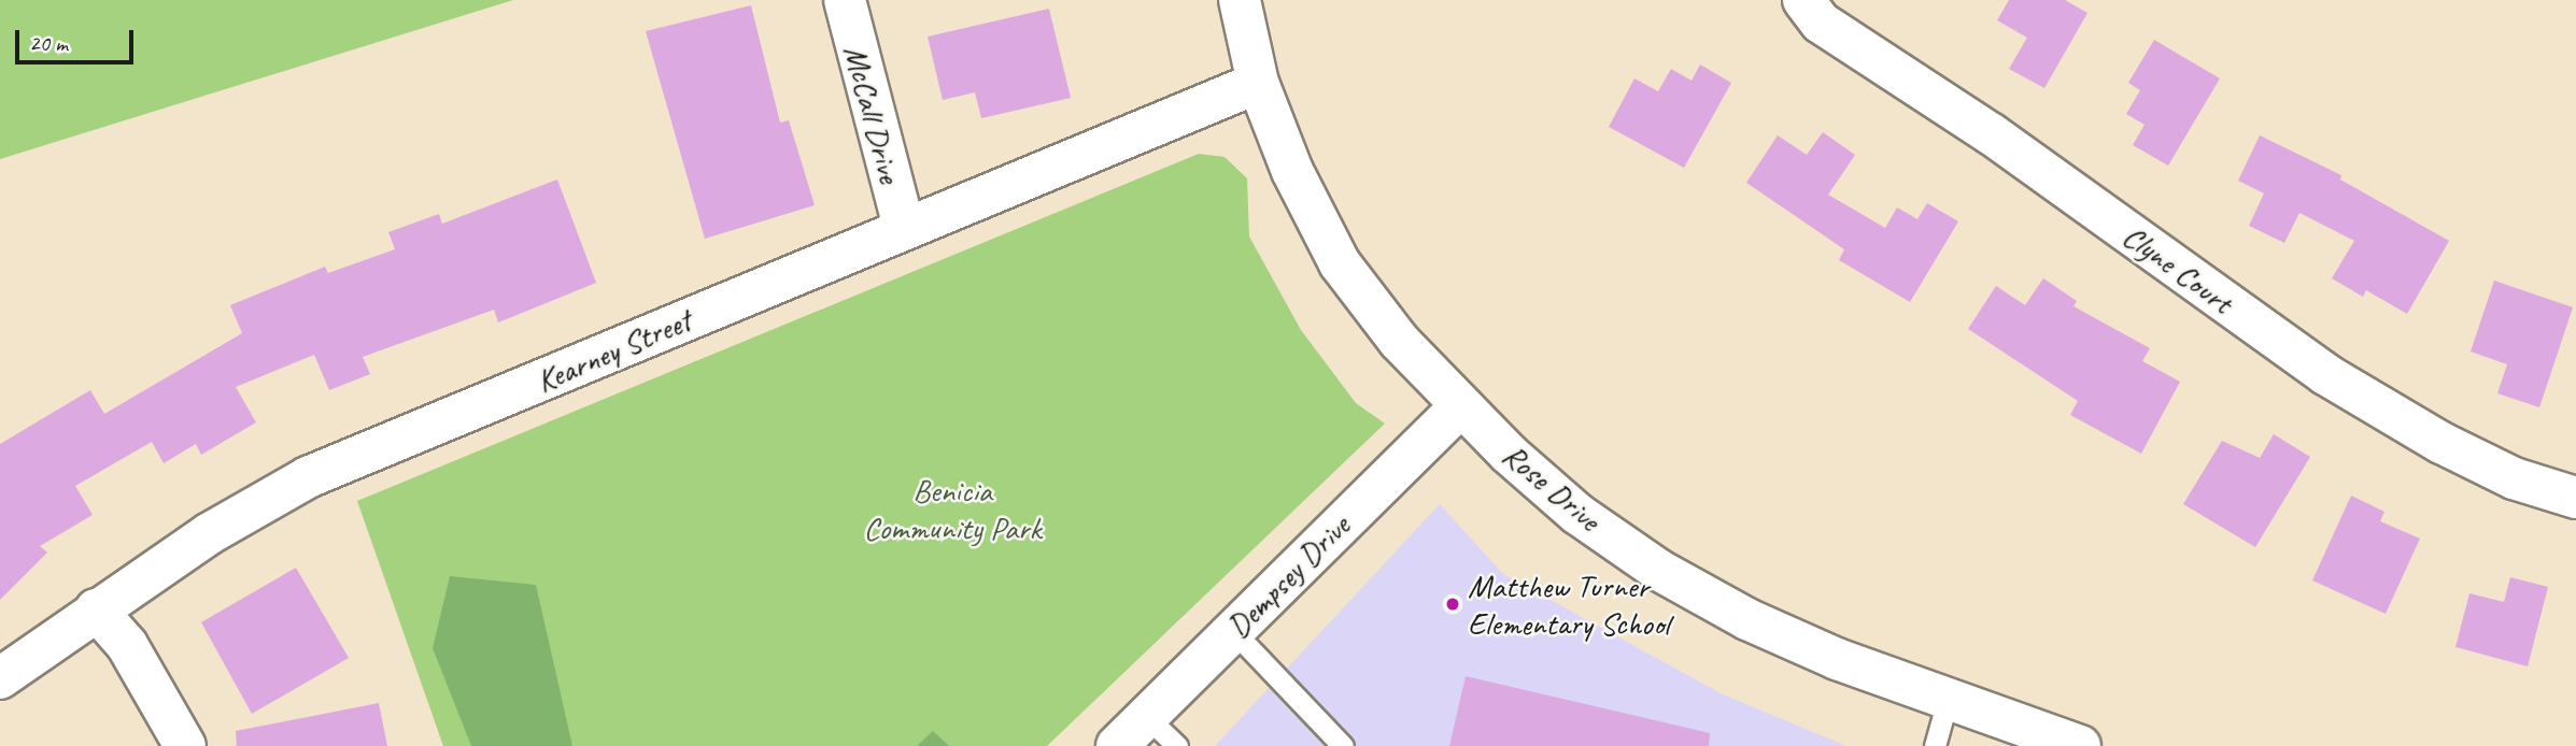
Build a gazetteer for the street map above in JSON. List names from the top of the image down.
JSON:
{
  "streets": {
    "street": [
      "McCall Drive",
      "Clyne Court",
      "Kearney Street",
      "Rose Drive",
      "Dempsey Drive"
    ]
  },
  "crossings": [
    ["McCall Drive", "Kearney Street"],
    ["Kearney Street", "Rose Drive"],
    ["Rose Drive", "Dempsey Drive"]
  ],
  "parks": ["Benicia Community Park"],
  "places": ["Matthew Turner Elementary School"],
  "scale_bar": "20 m"
}
